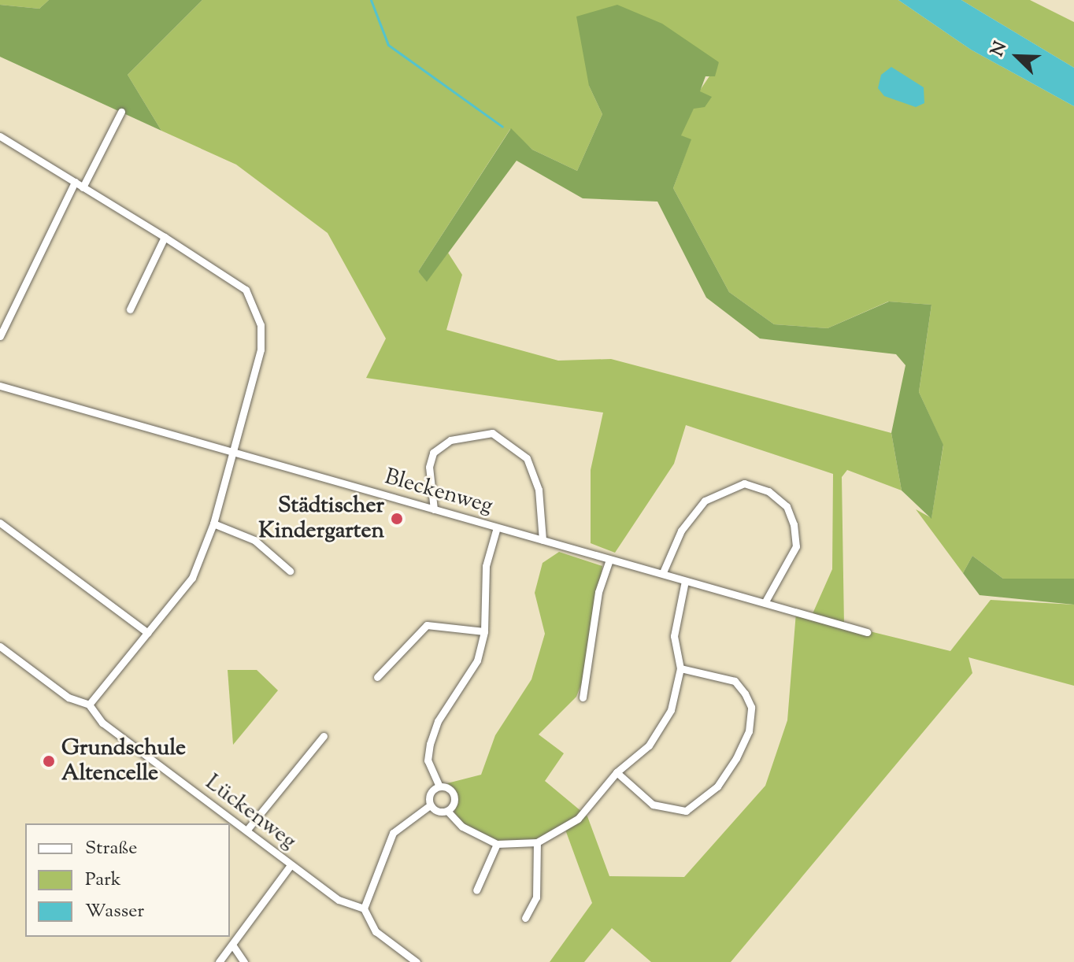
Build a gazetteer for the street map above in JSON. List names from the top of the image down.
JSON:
{
  "streets": {
    "street": ["Bleckenweg", "Lückenweg"]
  },
  "places": ["Städtischer Kindergarten", "Grundschule Altencelle"],
  "legend": ["Straße", "Park", "Wasser"],
  "north": "top left"
}
